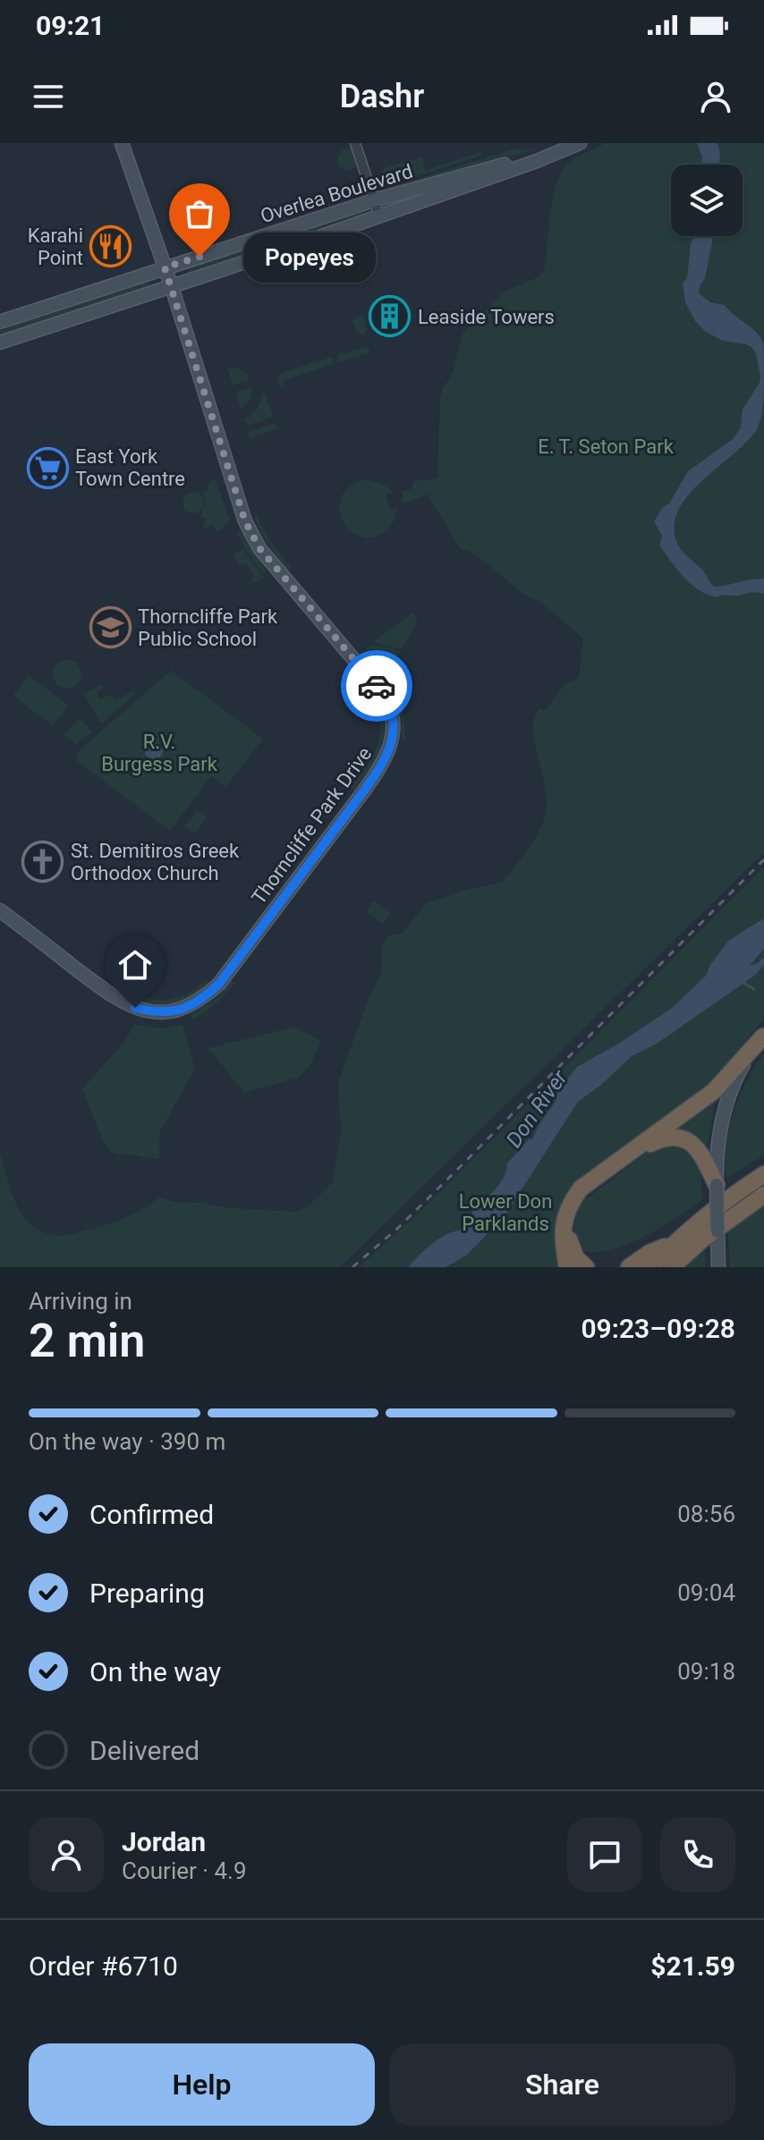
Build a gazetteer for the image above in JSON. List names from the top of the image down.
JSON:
{
  "streets": {
    "main road": ["Overlea Boulevard", "Thorncliffe Park Drive"]
  },
  "crossings": [
    ["Overlea Boulevard", "Thorncliffe Park Drive"]
  ],
  "water": ["Don River"],
  "parks": ["E. T. Seton Park", "R.V. Burgess Park", "Lower Don Parklands"],
  "places": {
    "restaurant": ["Karahi Point"],
    "other": ["Popeyes"],
    "building": ["Leaside Towers"],
    "supermarket": ["East York Town Centre"],
    "school or university": ["Thorncliffe Park Public School"],
    "church": ["St. Demitiros Greek Orthodox Church"]
  },
  "page": {
    "status": "09:21",
    "header": "Dashr",
    "bubble": "Popeyes",
    "heading": ["2 min", "Arriving in", "09:23–09:28"],
    "panel": [
      "Jordan",
      "Courier · 4.9",
      "Order #6710",
      "$21.59"
    ],
    "bar": "On the way · 390 m",
    "list": [
      ["Confirmed", "08:56"],
      ["Preparing", "09:04"],
      ["On the way", "09:18"],
      "Delivered"
    ],
    "buttons": ["Help", "Share"]
  }
}
